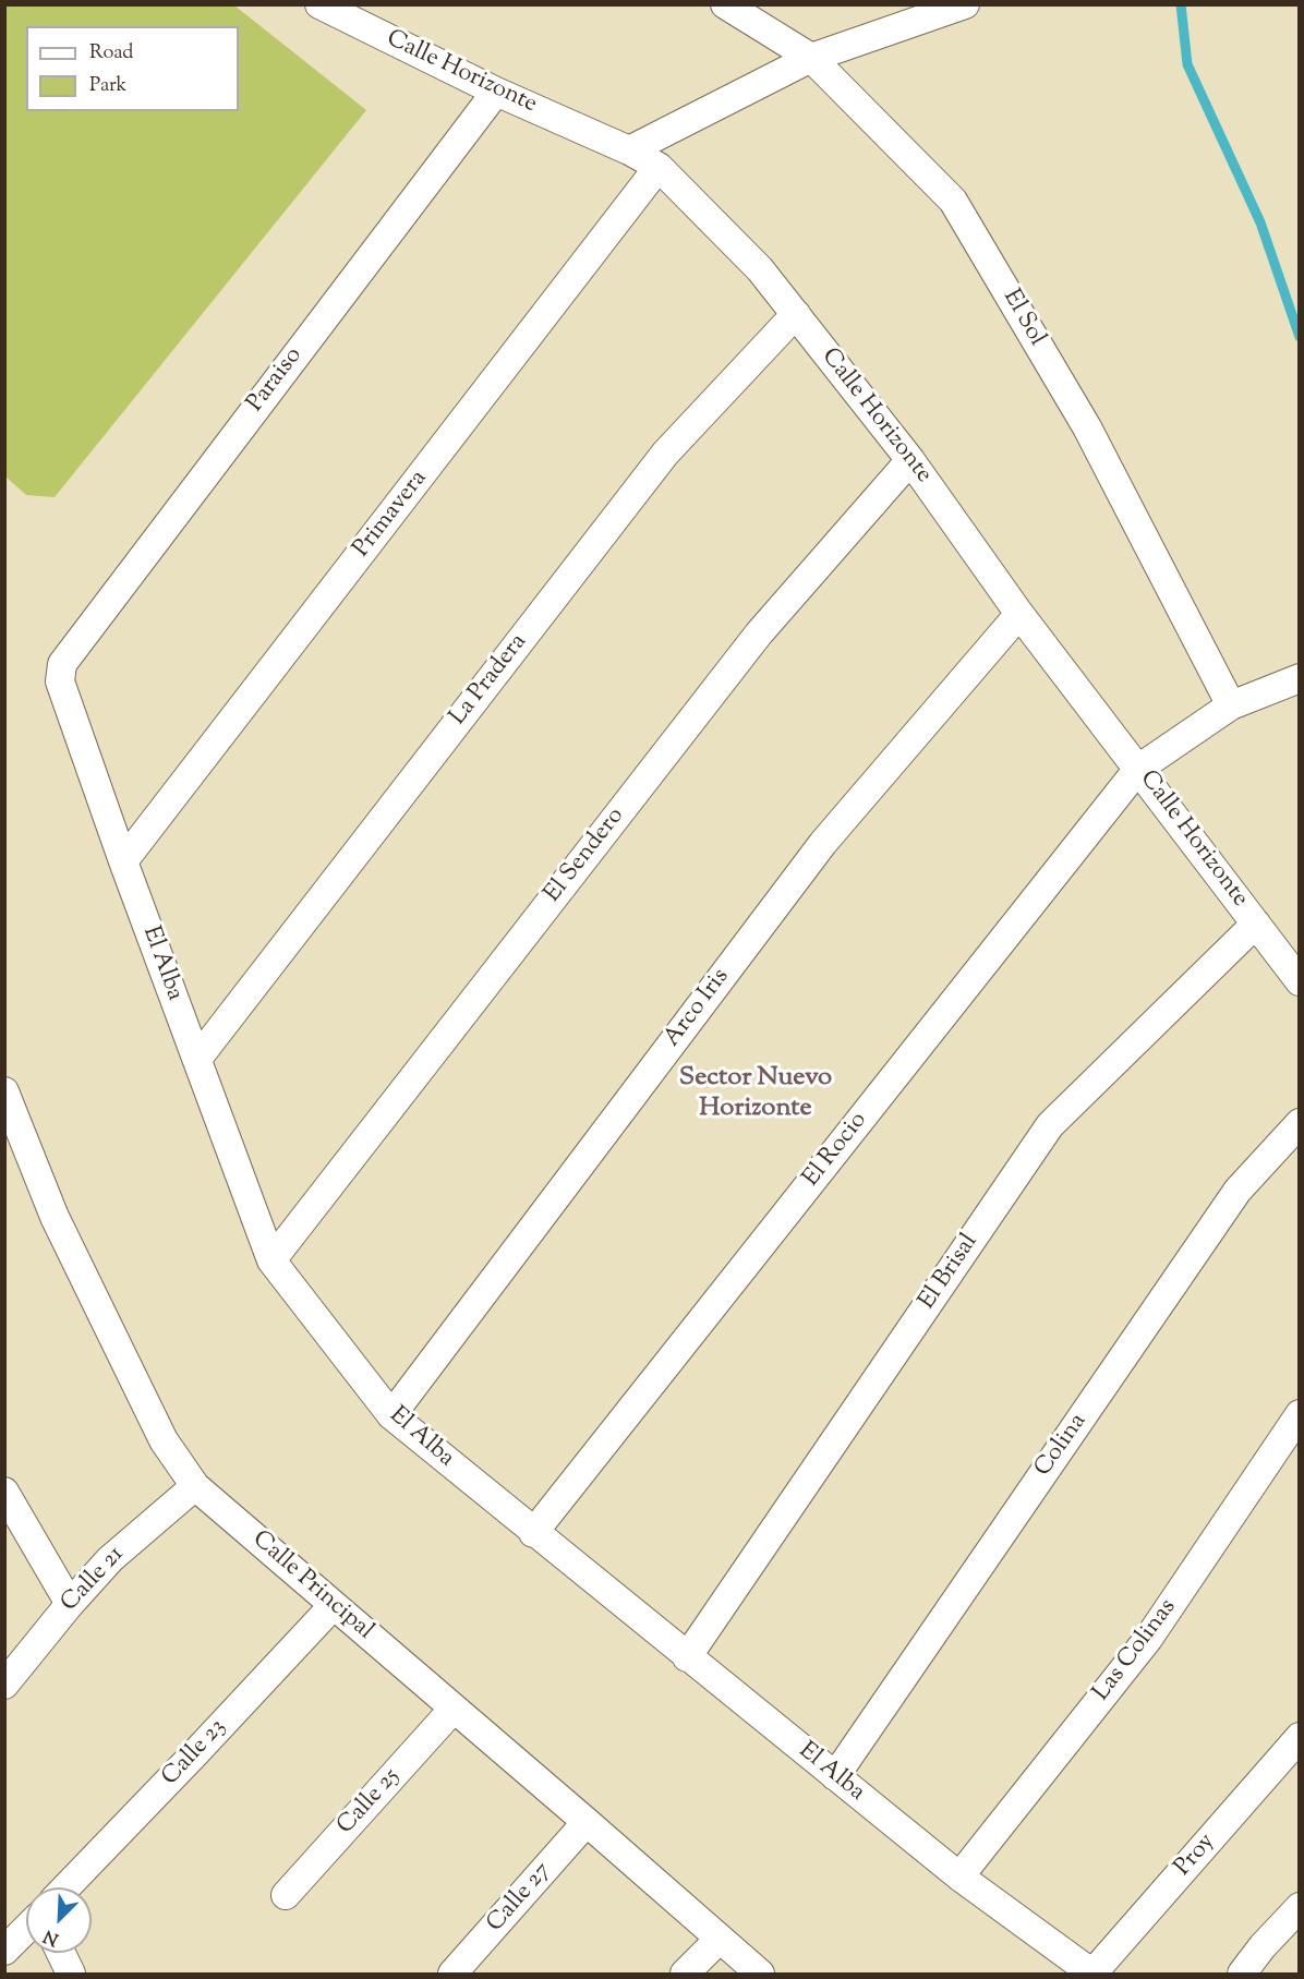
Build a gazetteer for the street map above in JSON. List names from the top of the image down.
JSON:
{
  "streets": {
    "street": [
      "Calle Horizonte",
      "El Sol",
      "Paraiso",
      "Primavera",
      "La Pradera",
      "El Sendero",
      "El Alba",
      "Arco Iris",
      "El Rocio",
      "El Brisal",
      "Colina",
      "Calle 21",
      "Calle Principal",
      "Las Colinas",
      "Calle 23",
      "Calle 25",
      "Proy",
      "Calle 27"
    ]
  },
  "crossings": [
    ["Calle Horizonte", "Paraiso"],
    ["Calle Horizonte", "Primavera"],
    ["Calle Horizonte", "La Pradera"],
    ["Calle Horizonte", "El Sendero"],
    ["Calle Horizonte", "Arco Iris"],
    ["Calle Horizonte", "El Rocio"],
    ["Calle Horizonte", "El Brisal"],
    ["El Sol", "El Rocio"],
    ["Paraiso", "El Alba"],
    ["Primavera", "El Alba"],
    ["La Pradera", "El Alba"],
    ["El Sendero", "El Alba"],
    ["El Alba", "Arco Iris"],
    ["El Alba", "El Rocio"],
    ["El Alba", "El Brisal"],
    ["El Alba", "Colina"],
    ["El Alba", "Las Colinas"],
    ["El Alba", "Proy"],
    ["Calle 21", "Calle Principal"],
    ["Calle Principal", "Calle 23"],
    ["Calle Principal", "Calle 25"],
    ["Calle Principal", "Calle 27"]
  ],
  "districts": ["Sector Nuevo Horizonte"],
  "legend": ["Road", "Park"],
  "north": "bottom left"
}
